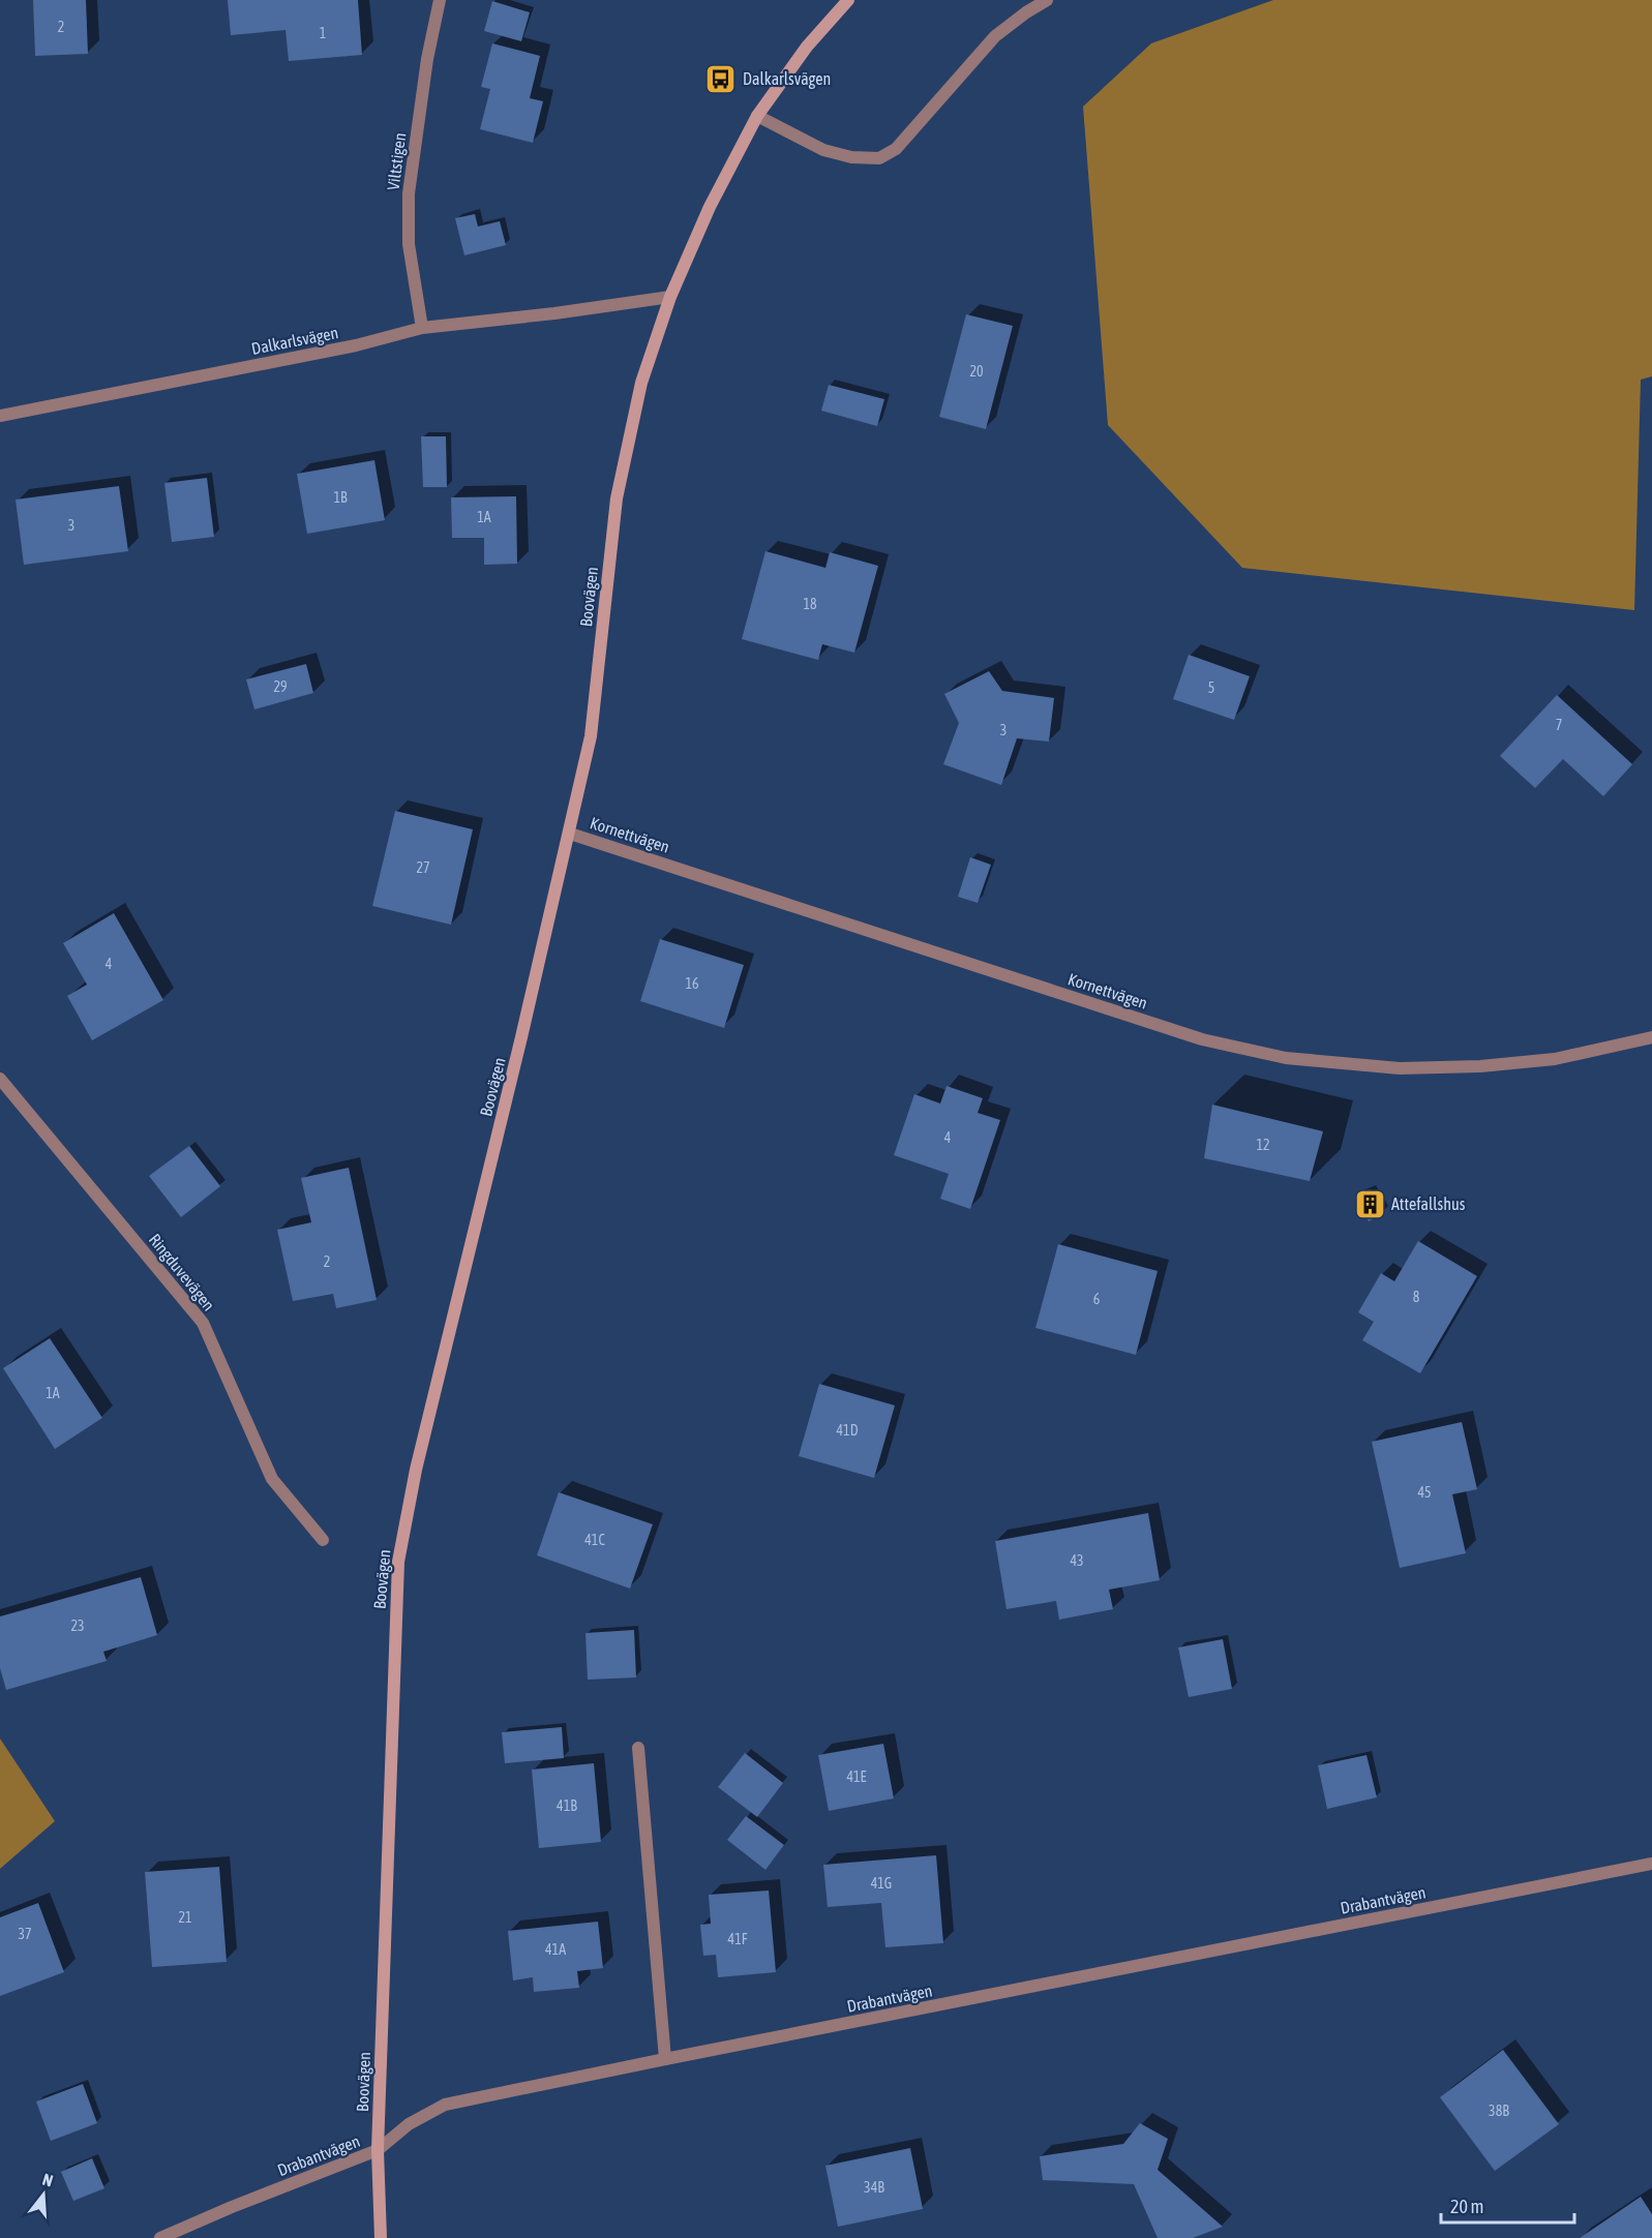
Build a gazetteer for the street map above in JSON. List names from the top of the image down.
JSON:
{
  "streets": {
    "street": [
      "Viltstigen",
      "Dalkarlsvägen",
      "Boovägen",
      "Kornettvägen",
      "Ringduvevägen",
      "Drabantvägen"
    ]
  },
  "crossings": [
    ["Viltstigen", "Dalkarlsvägen"],
    ["Dalkarlsvägen", "Boovägen"],
    ["Boovägen", "Kornettvägen"],
    ["Boovägen", "Drabantvägen"]
  ],
  "places": {
    "bus stop": ["Dalkarlsvägen"],
    "building": ["Attefallshus"]
  },
  "house_numbers": [
    "2",
    "1",
    "20",
    "1B",
    "1A",
    "3",
    "18",
    "29",
    "5",
    "7",
    "3",
    "27",
    "4",
    "16",
    "4",
    "12",
    "2",
    "8",
    "6",
    "1A",
    "41D",
    "45",
    "41C",
    "43",
    "23",
    "41E",
    "41B",
    "41G",
    "21",
    "37",
    "41F",
    "41A",
    "38B",
    "34B"
  ],
  "scale_bar": "20 m",
  "north": "top"
}
